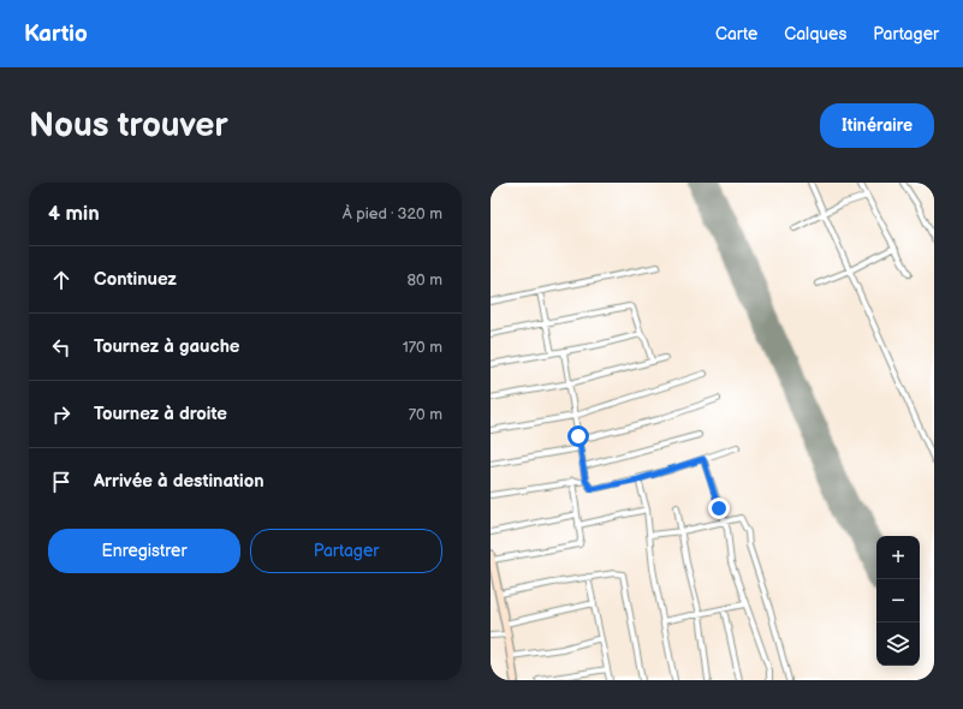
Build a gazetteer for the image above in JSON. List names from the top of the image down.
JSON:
{
  "page": {
    "header": "Kartio",
    "nav": ["Carte", "Calques", "Partager"],
    "buttons": [
      "Itinéraire",
      ["Enregistrer", "Partager"]
    ],
    "title": "Nous trouver",
    "heading": ["4 min", "À pied · 320 m"],
    "list": [
      ["Continuez", "80 m"],
      ["Tournez à gauche", "170 m"],
      ["Tournez à droite", "70 m"],
      "Arrivée à destination"
    ],
    "map_buttons": ["+", "−"]
  }
}
